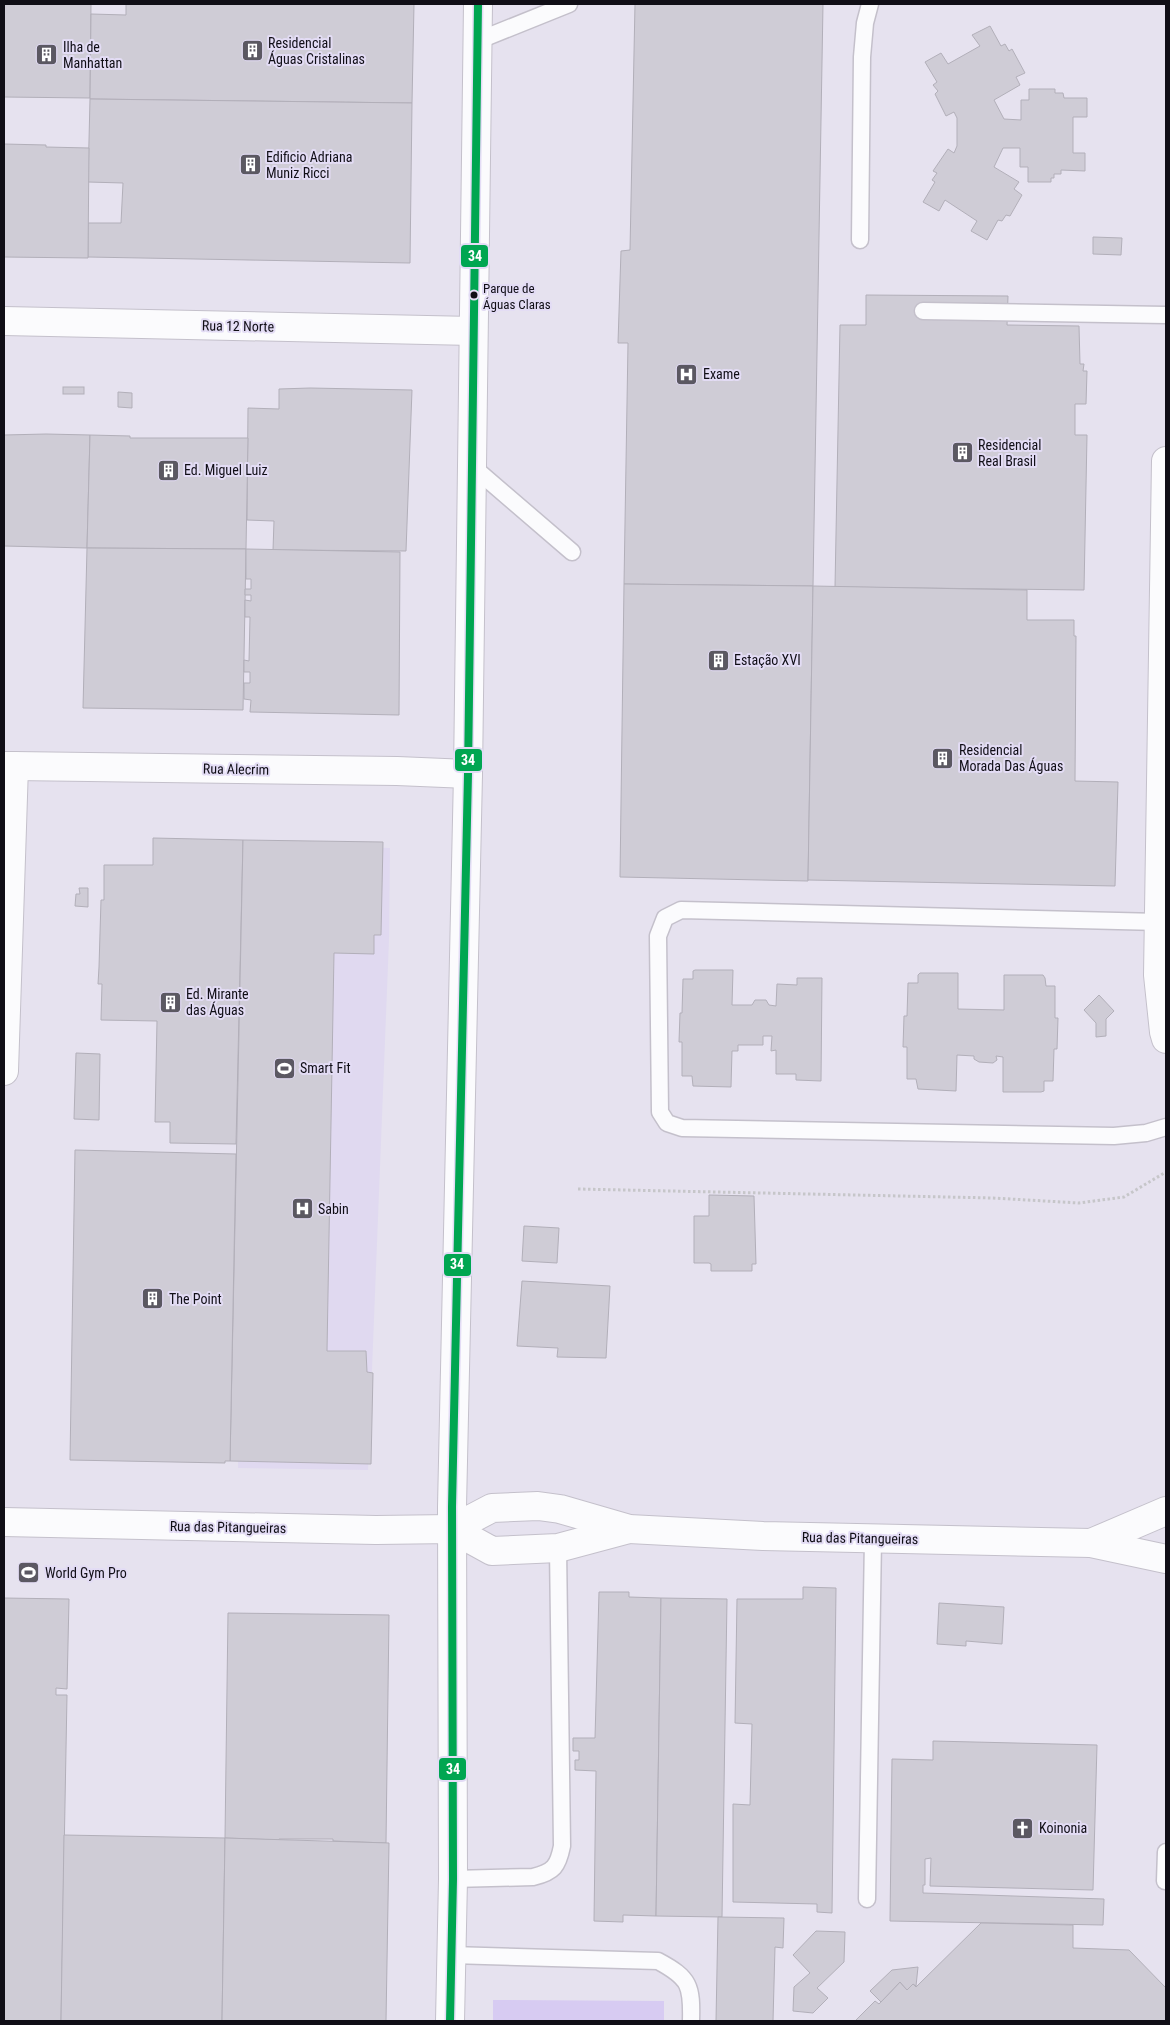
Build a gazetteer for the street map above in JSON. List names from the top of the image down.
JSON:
{
  "streets": {
    "street": ["Rua 12 Norte", "Rua Alecrim", "Rua das Pitangueiras"]
  },
  "places": {
    "building": [
      "Residencial Águas Cristalinas",
      "Ilha de Manhattan",
      "Edificio Adriana Muniz Ricci",
      "Residencial Real Brasil",
      "Ed. Miguel Luiz",
      "Estação XVI",
      "Residencial Morada Das Águas",
      "Ed. Mirante das Águas",
      "The Point"
    ],
    "other": ["Parque de Águas Claras"],
    "hospital": ["Exame", "Sabin"],
    "sports": ["Smart Fit", "World Gym Pro"],
    "church": ["Koinonia"]
  },
  "lines": ["transit line 34"]
}
